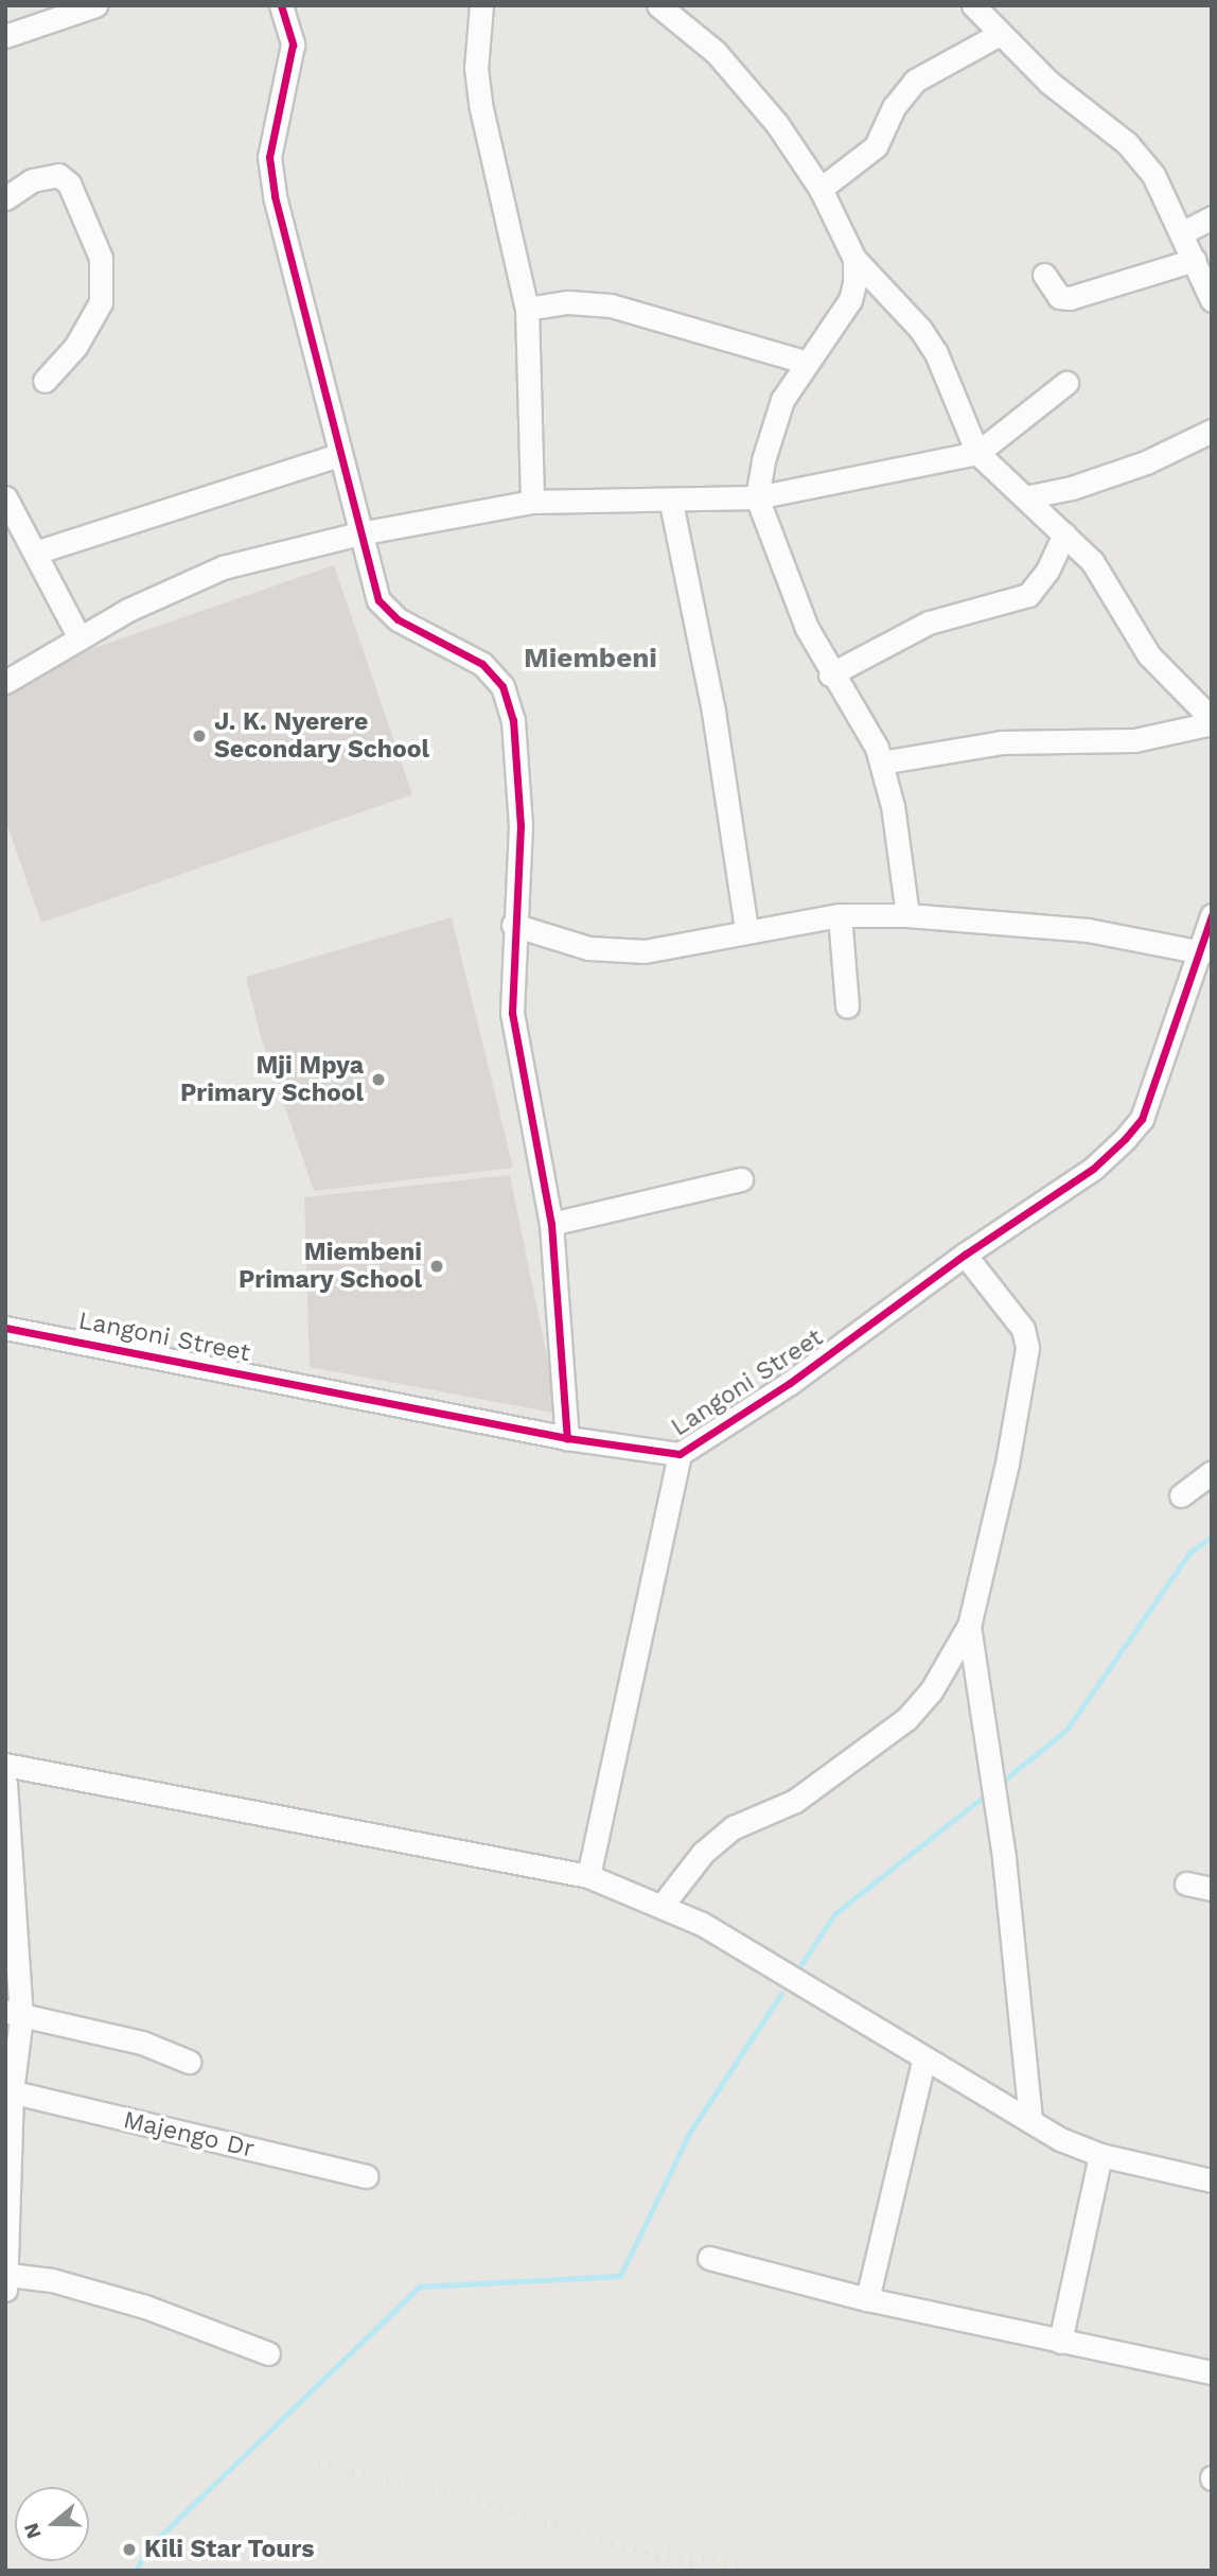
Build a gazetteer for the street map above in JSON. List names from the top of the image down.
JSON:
{
  "streets": {
    "street": ["Langoni Street", "Majengo Dr"]
  },
  "districts": ["Miembeni"],
  "places": [
    "J. K. Nyerere Secondary School",
    "Mji Mpya Primary School",
    "Miembeni Primary School",
    "Kili Star Tours"
  ],
  "north": "left"
}
